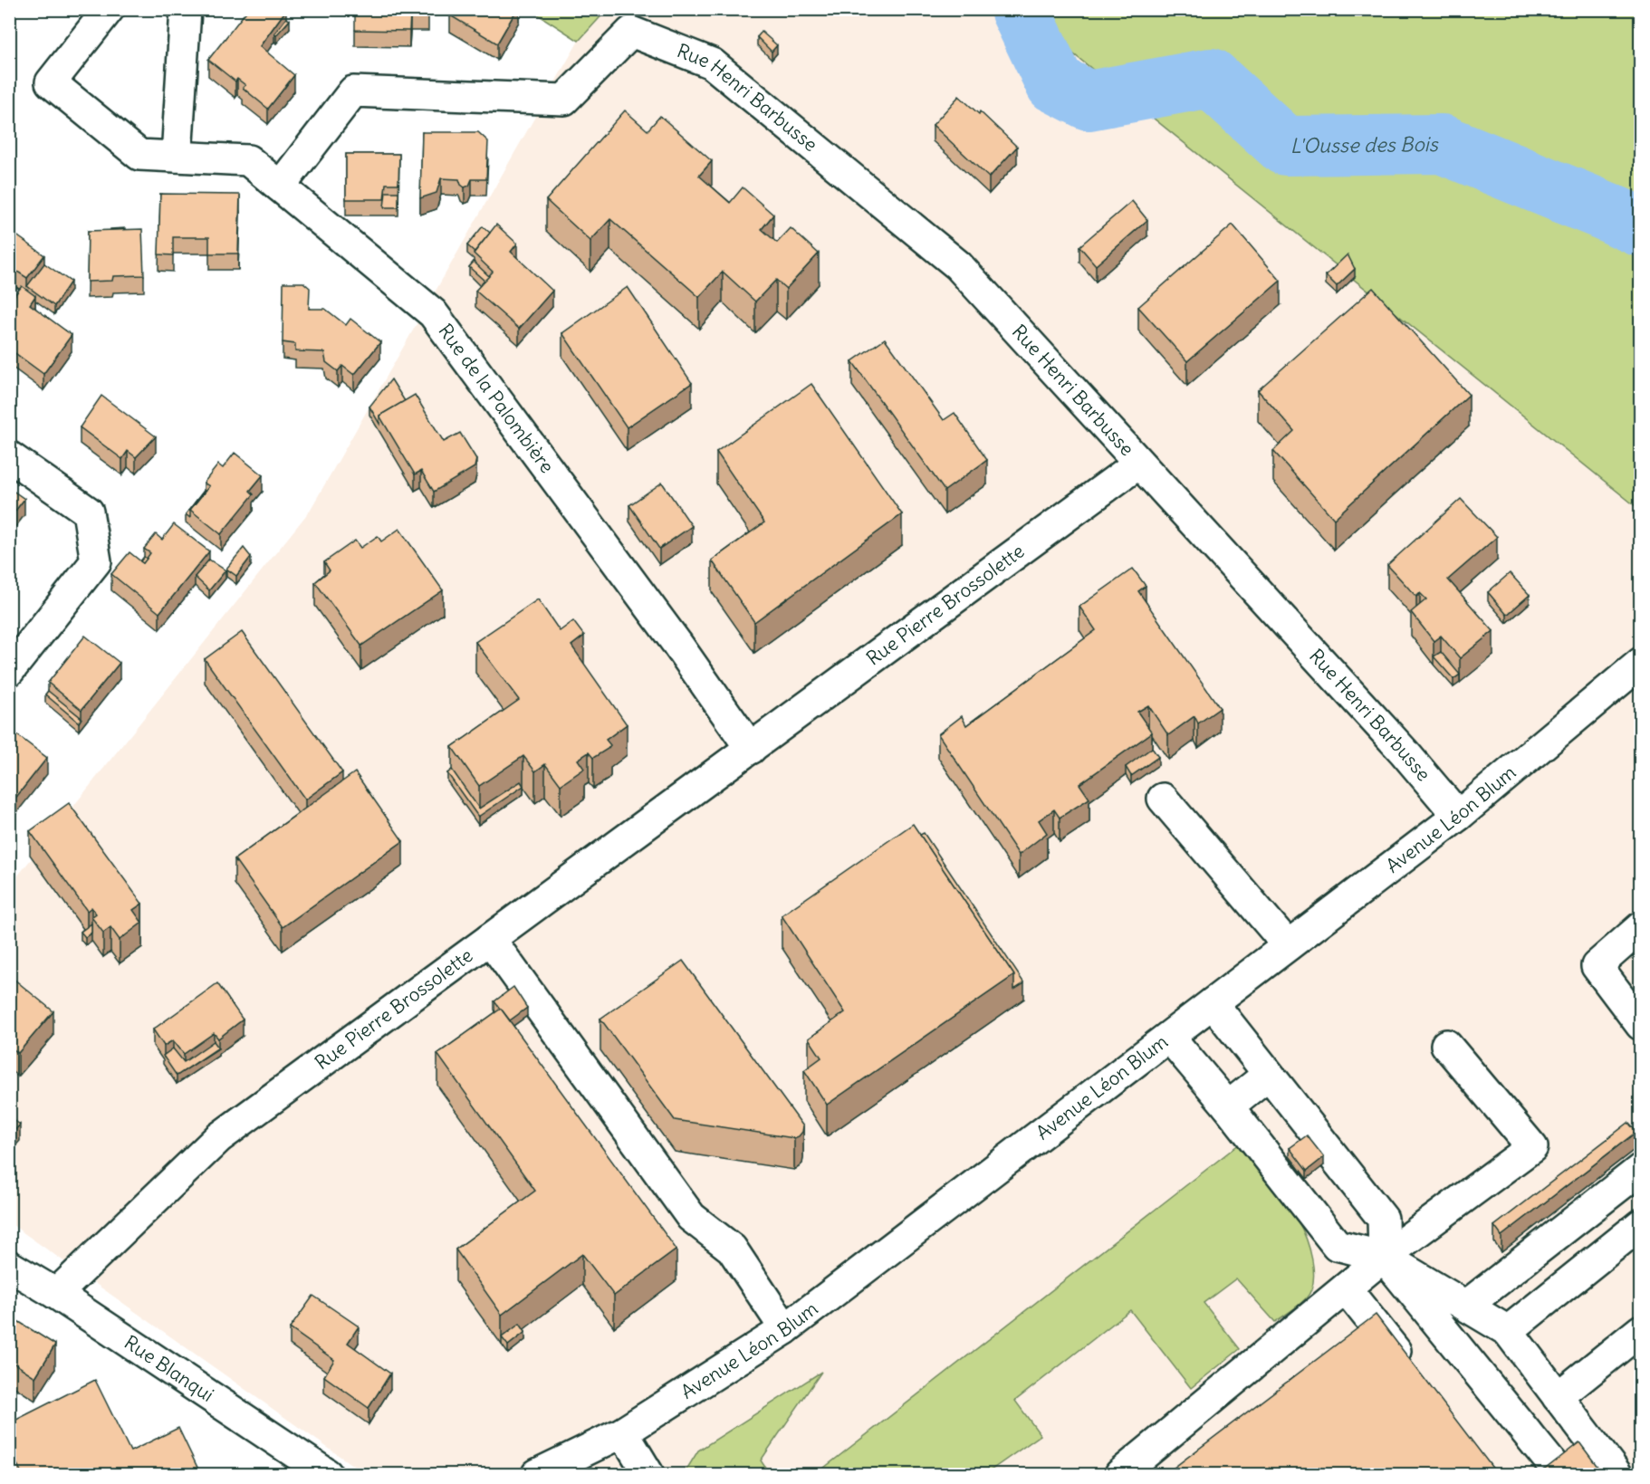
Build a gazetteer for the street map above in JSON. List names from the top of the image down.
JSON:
{
  "streets": {
    "street": [
      "Rue Henri Barbusse",
      "Rue de la Palombière",
      "Rue Pierre Brossolette",
      "Avenue Léon Blum",
      "Rue Blanqui"
    ]
  },
  "crossings": [
    ["Rue Henri Barbusse", "Rue de la Palombière"],
    ["Rue Henri Barbusse", "Rue Pierre Brossolette"],
    ["Rue Henri Barbusse", "Avenue Léon Blum"],
    ["Rue de la Palombière", "Rue Pierre Brossolette"],
    ["Rue Pierre Brossolette", "Rue Blanqui"]
  ],
  "water": ["L'Ousse des Bois"]
}
